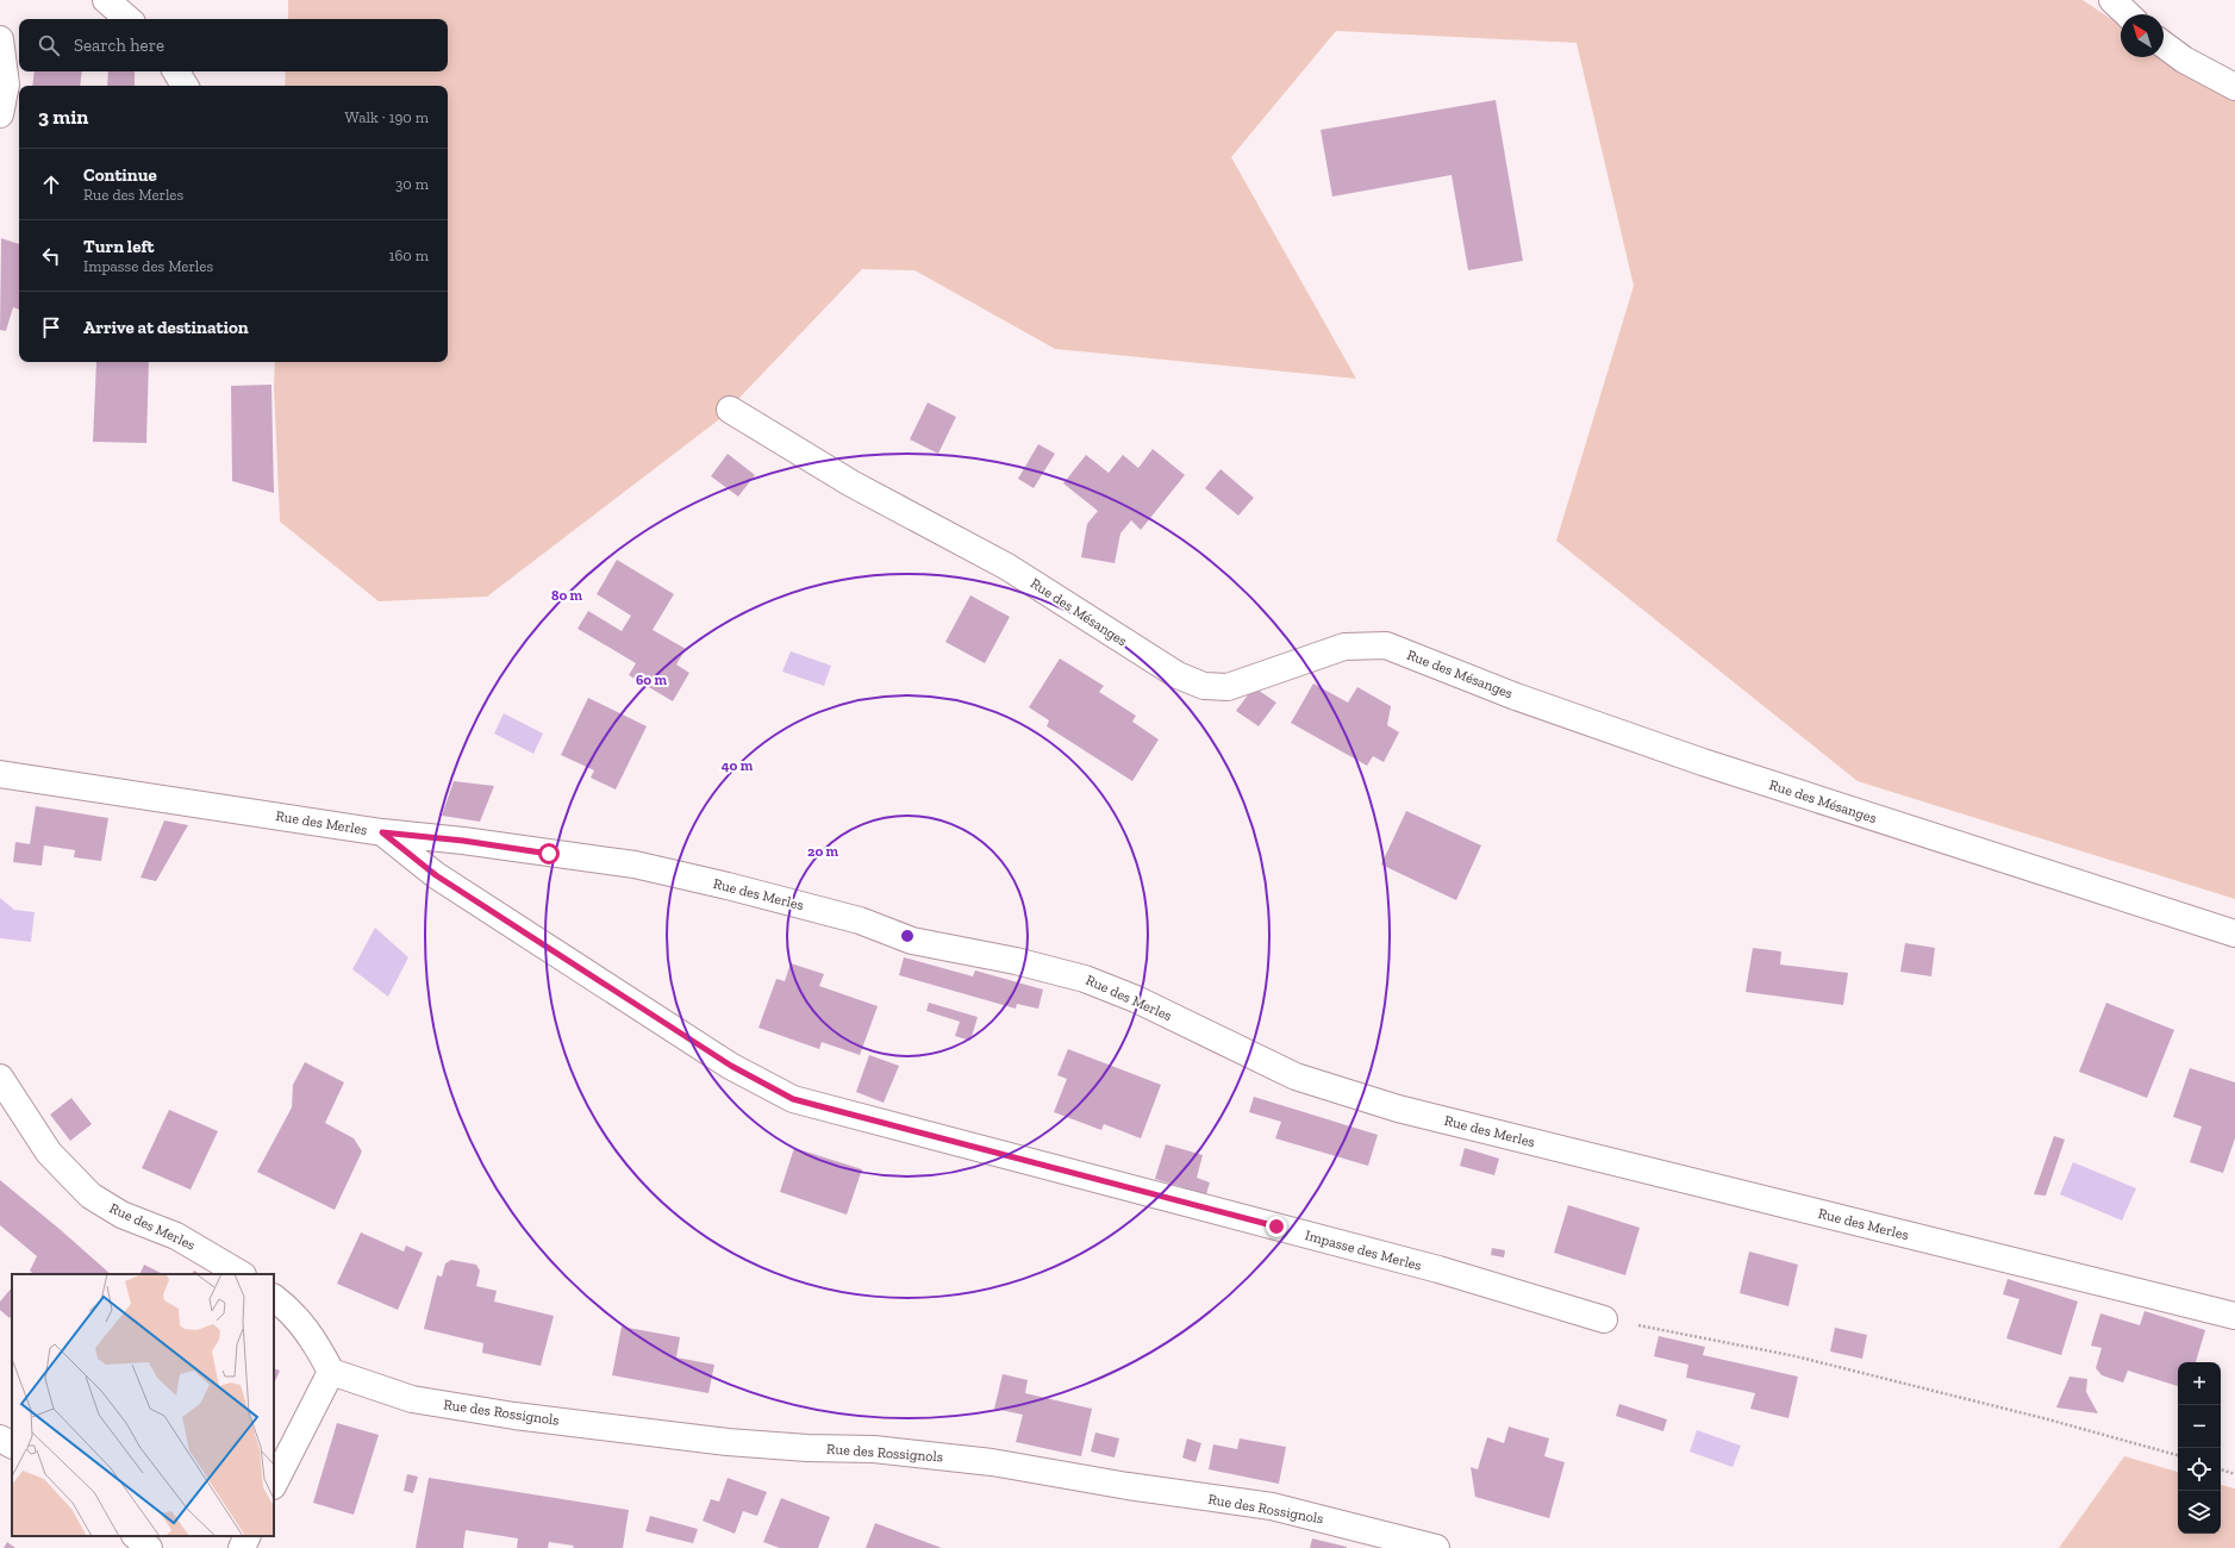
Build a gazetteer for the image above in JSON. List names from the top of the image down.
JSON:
{
  "streets": {
    "street": [
      "Rue des Mésanges",
      "Rue des Merles",
      "Impasse des Merles",
      "Rue des Rossignols"
    ]
  },
  "crossings": [
    ["Rue des Merles", "Impasse des Merles"]
  ],
  "north": "top left",
  "page": {
    "search": "Search here",
    "heading": ["3 min", "Walk · 190 m"],
    "list": [
      ["Continue", "Rue des Merles", "30 m"],
      ["Turn left", "Impasse des Merles", "160 m"],
      "Arrive at destination"
    ],
    "map_buttons": ["+", "−"]
  },
  "rings": [
    "80 m",
    "60 m",
    "40 m",
    "20 m"
  ]
}
